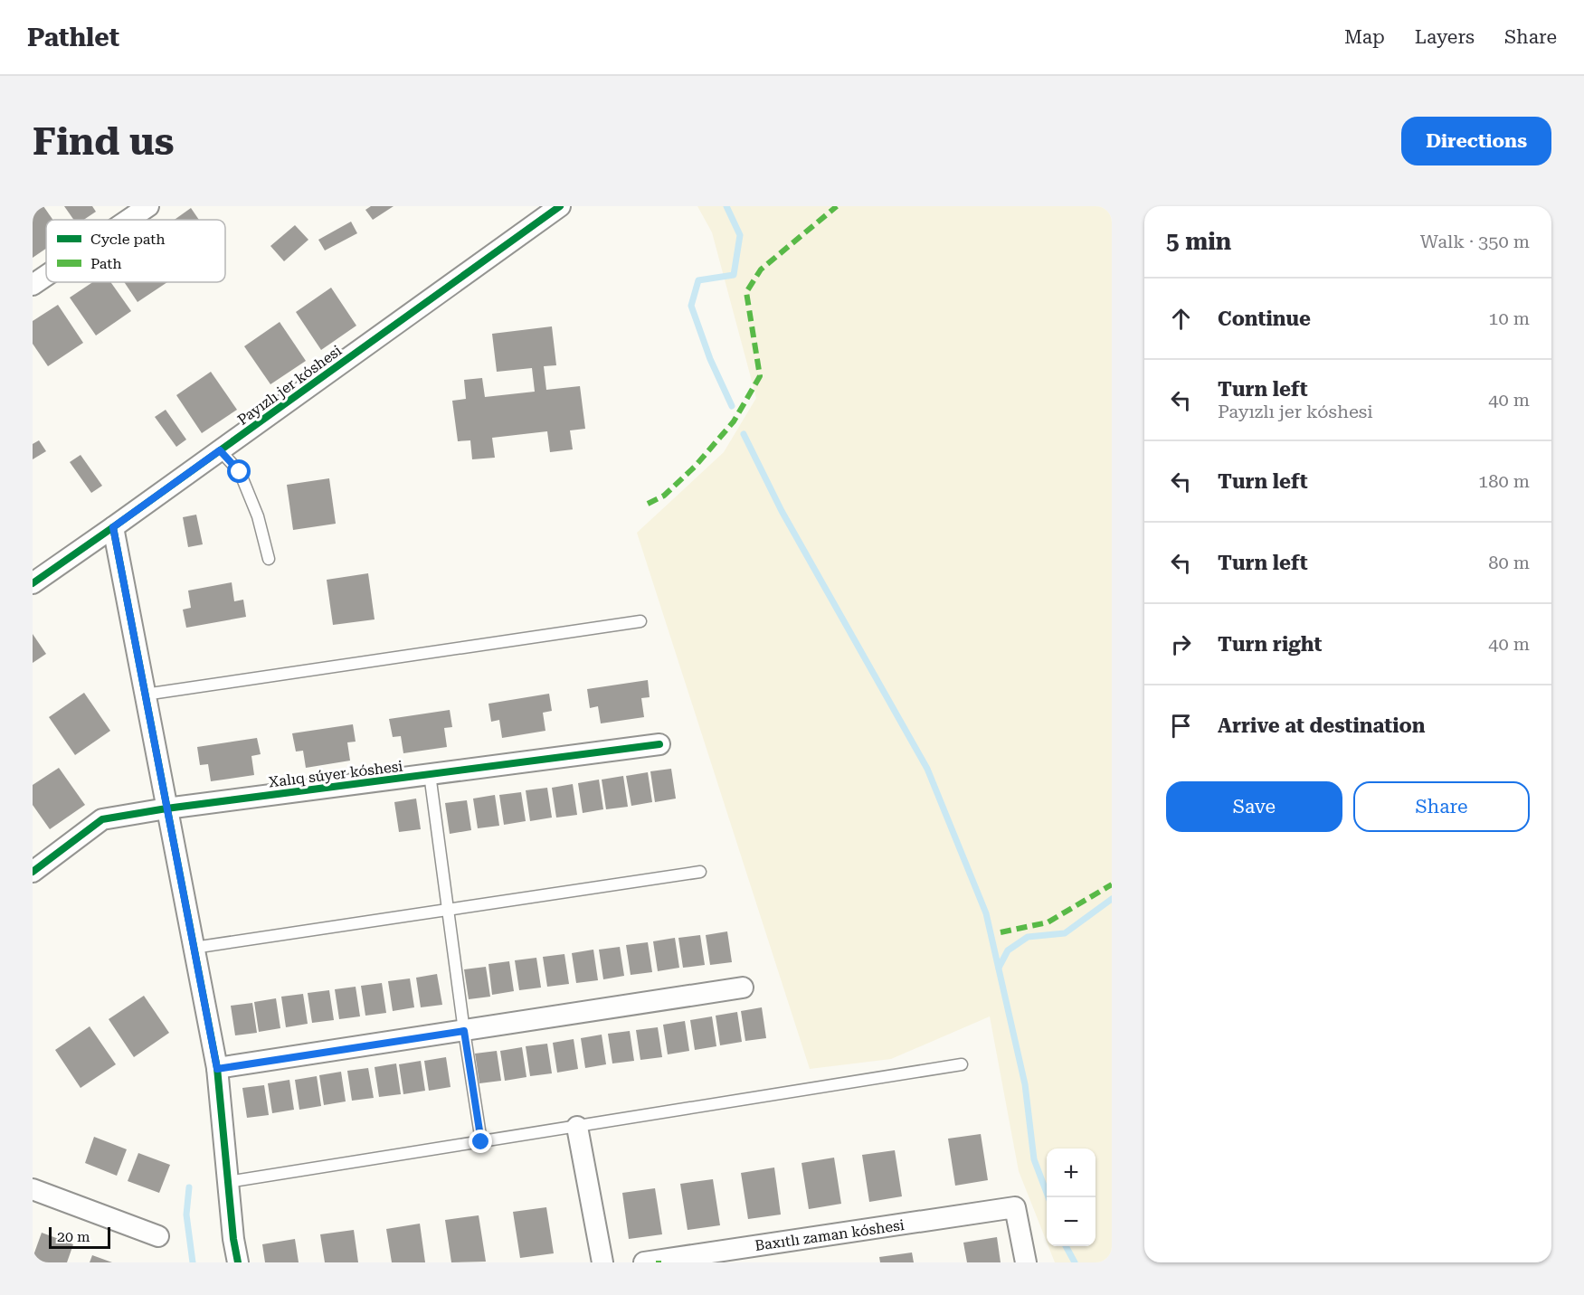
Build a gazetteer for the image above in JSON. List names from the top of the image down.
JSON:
{
  "streets": {
    "street": ["Payızlı jer kóshesi", "Xalıq súyer kóshesi", "Baxıtlı zaman kóshesi"]
  },
  "legend": ["Cycle path", "Path"],
  "scale_bar": "20 m",
  "page": {
    "header": "Pathlet",
    "nav": ["Map", "Layers", "Share"],
    "buttons": [
      "Directions",
      ["Save", "Share"]
    ],
    "title": "Find us",
    "heading": ["5 min", "Walk · 350 m"],
    "list": [
      ["Continue", "10 m"],
      ["Turn left", "Payızlı jer kóshesi", "40 m"],
      ["Turn left", "180 m"],
      ["Turn left", "80 m"],
      ["Turn right", "40 m"],
      "Arrive at destination"
    ],
    "map_buttons": ["+", "−"],
    "scale": "20 m"
  }
}
